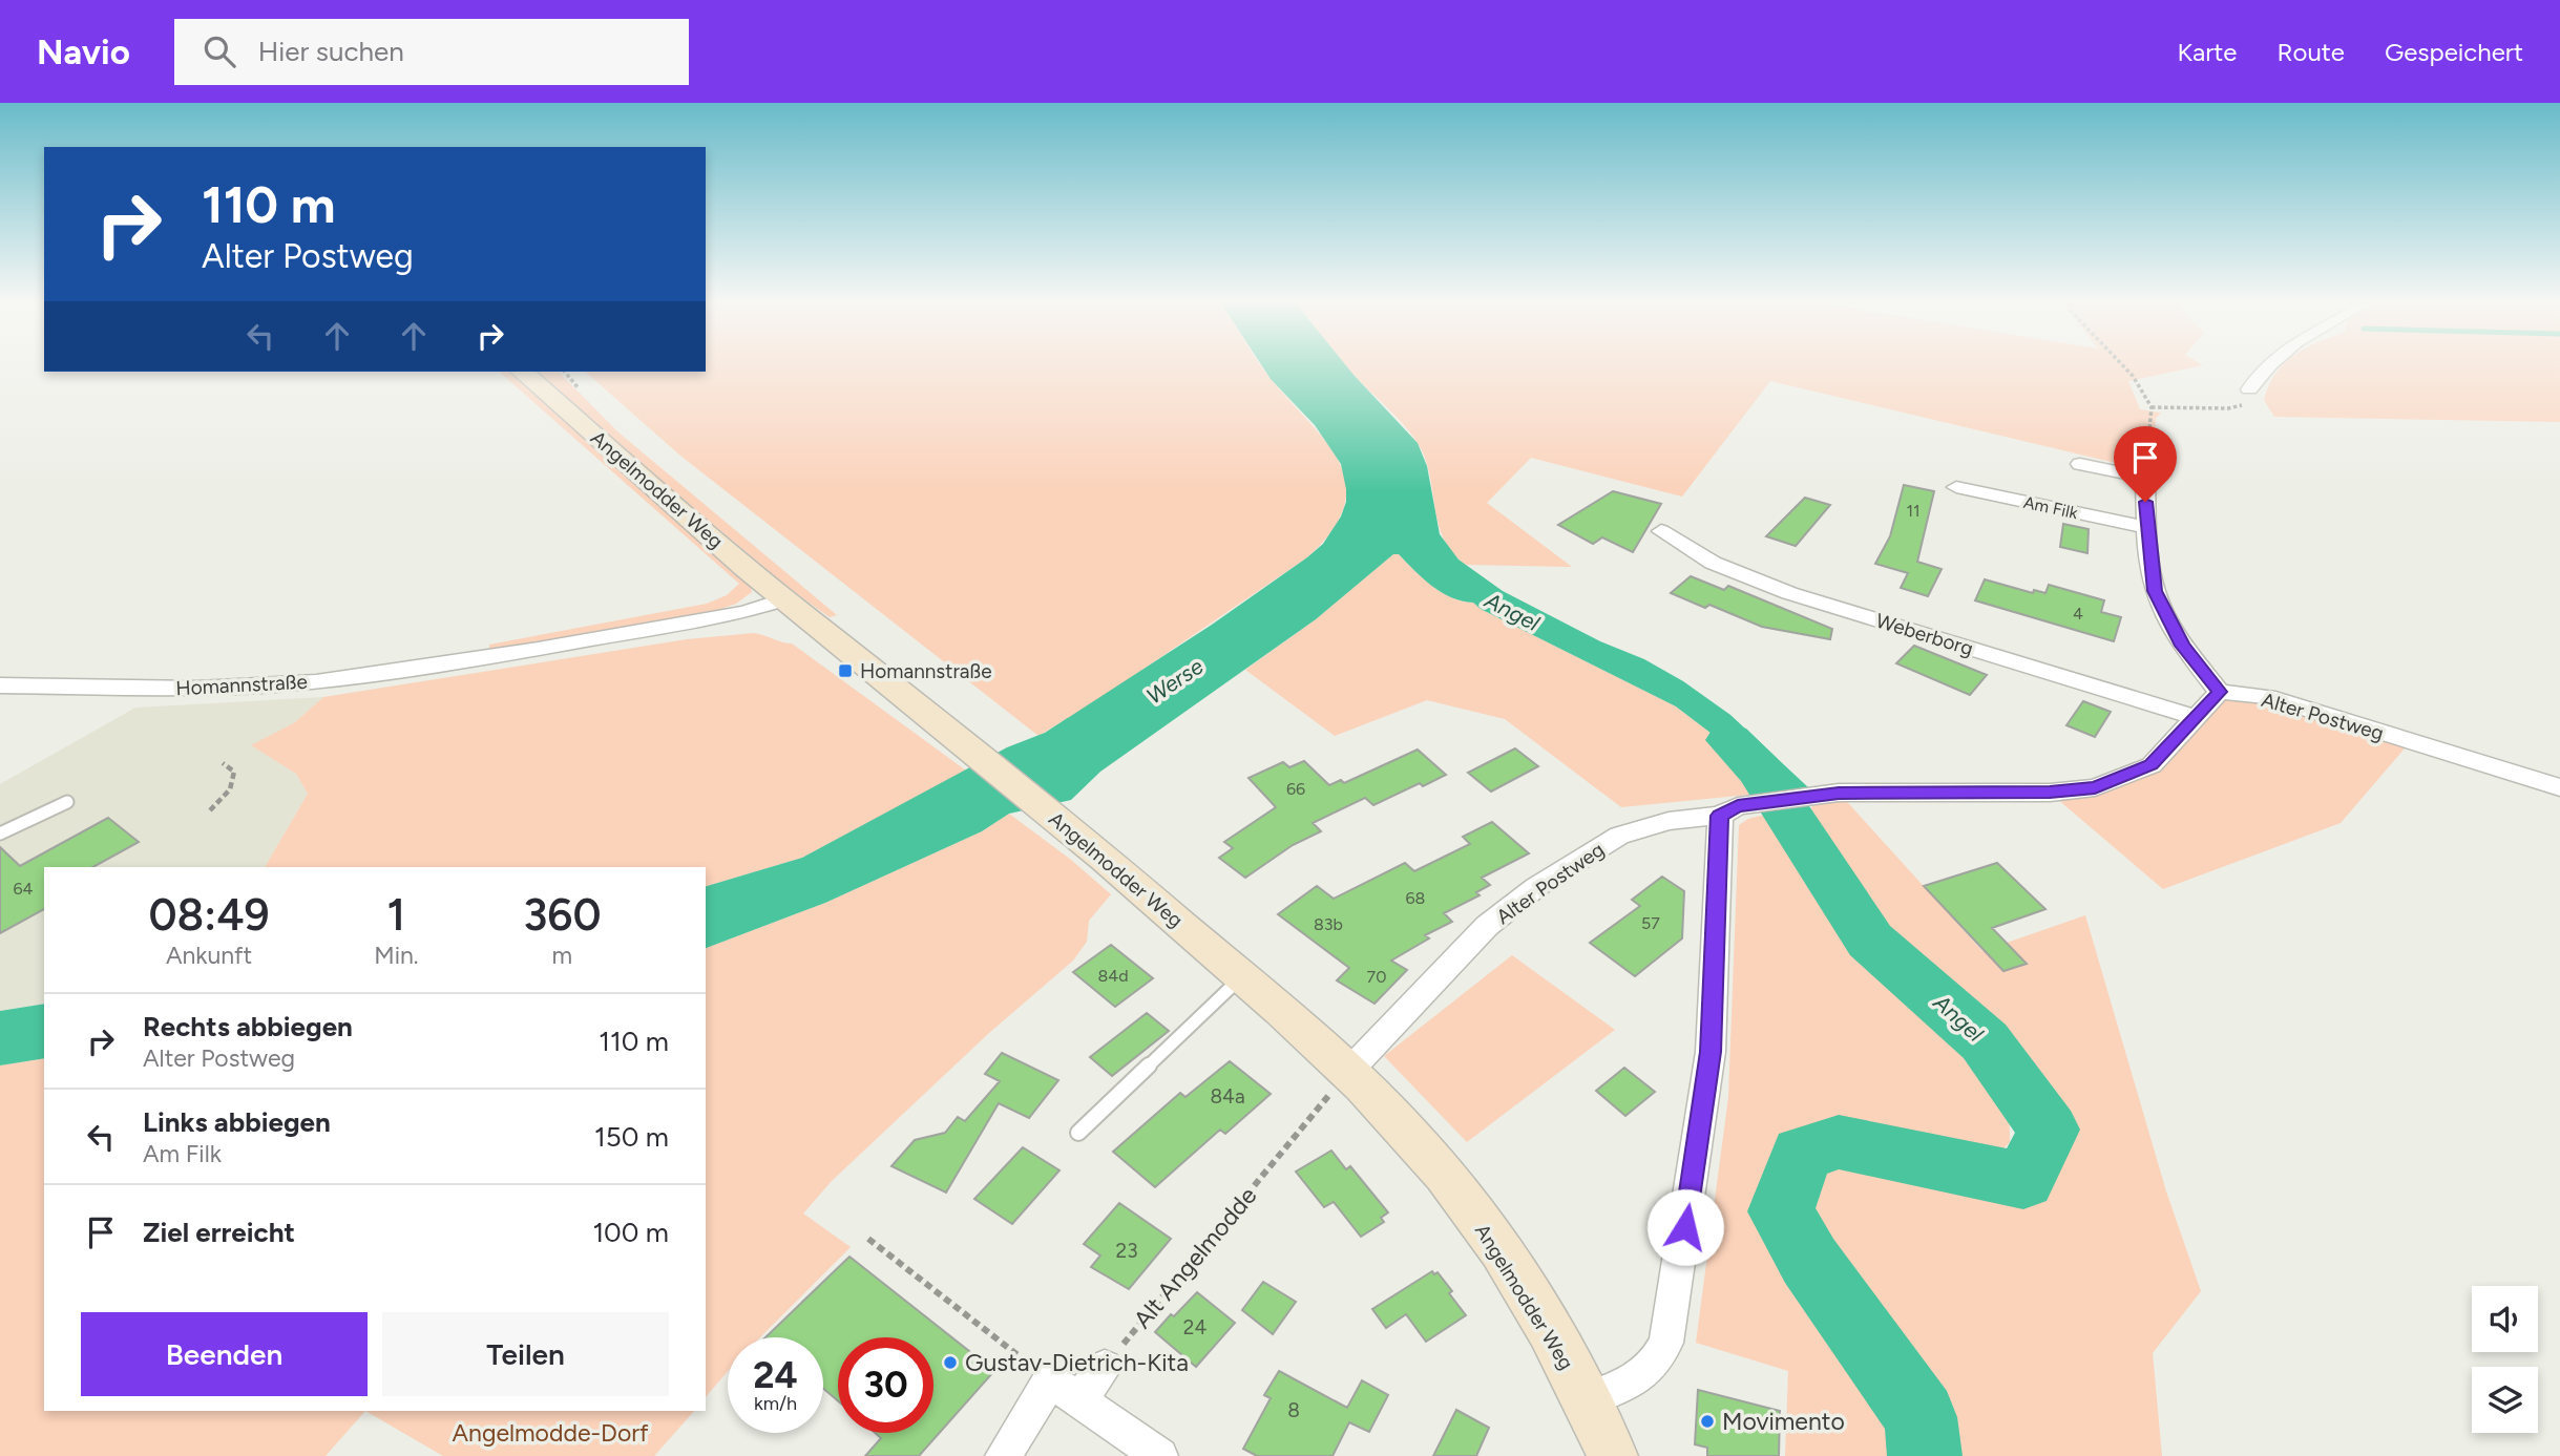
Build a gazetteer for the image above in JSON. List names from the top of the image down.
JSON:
{
  "streets": {
    "street": [
      "Angelmodder Weg",
      "Am Filk",
      "Weberborg",
      "Homannstraße",
      "Alter Postweg"
    ],
    "path": ["Alt Angelmodde"]
  },
  "crossings": [
    ["Angelmodder Weg", "Homannstraße"],
    ["Angelmodder Weg", "Alter Postweg"],
    ["Angelmodder Weg", "Alt Angelmodde"],
    ["Weberborg", "Alter Postweg"],
    ["Alter Postweg", "Alt Angelmodde"]
  ],
  "water": ["Angel", "Werse"],
  "parks": ["Angelmodde-Dorf"],
  "places": {
    "transit": ["Homannstraße"],
    "other": ["Gustav-Dietrich-Kita", "Movimento"]
  },
  "house_numbers": [
    "11",
    "4",
    "66",
    "64",
    "68",
    "57",
    "83b",
    "84d",
    "70",
    "84a",
    "23",
    "24",
    "8"
  ],
  "page": {
    "header": "Navio",
    "search": "Hier suchen",
    "nav": ["Karte", "Route", "Gespeichert"],
    "turn": ["110 m", "Alter Postweg"],
    "eta": [
      "08:49",
      "Ankunft",
      "1",
      "Min.",
      "360",
      "m"
    ],
    "list": [
      {
        "name": "Rechts abbiegen",
        "note": "Alter Postweg",
        "value": "110 m"
      },
      {
        "name": "Links abbiegen",
        "note": "Am Filk",
        "value": "150 m"
      },
      {
        "name": "Ziel erreicht",
        "value": "100 m"
      }
    ],
    "buttons": ["Beenden", "Teilen"],
    "speed": "24 km/h",
    "limit": "30"
  }
}
